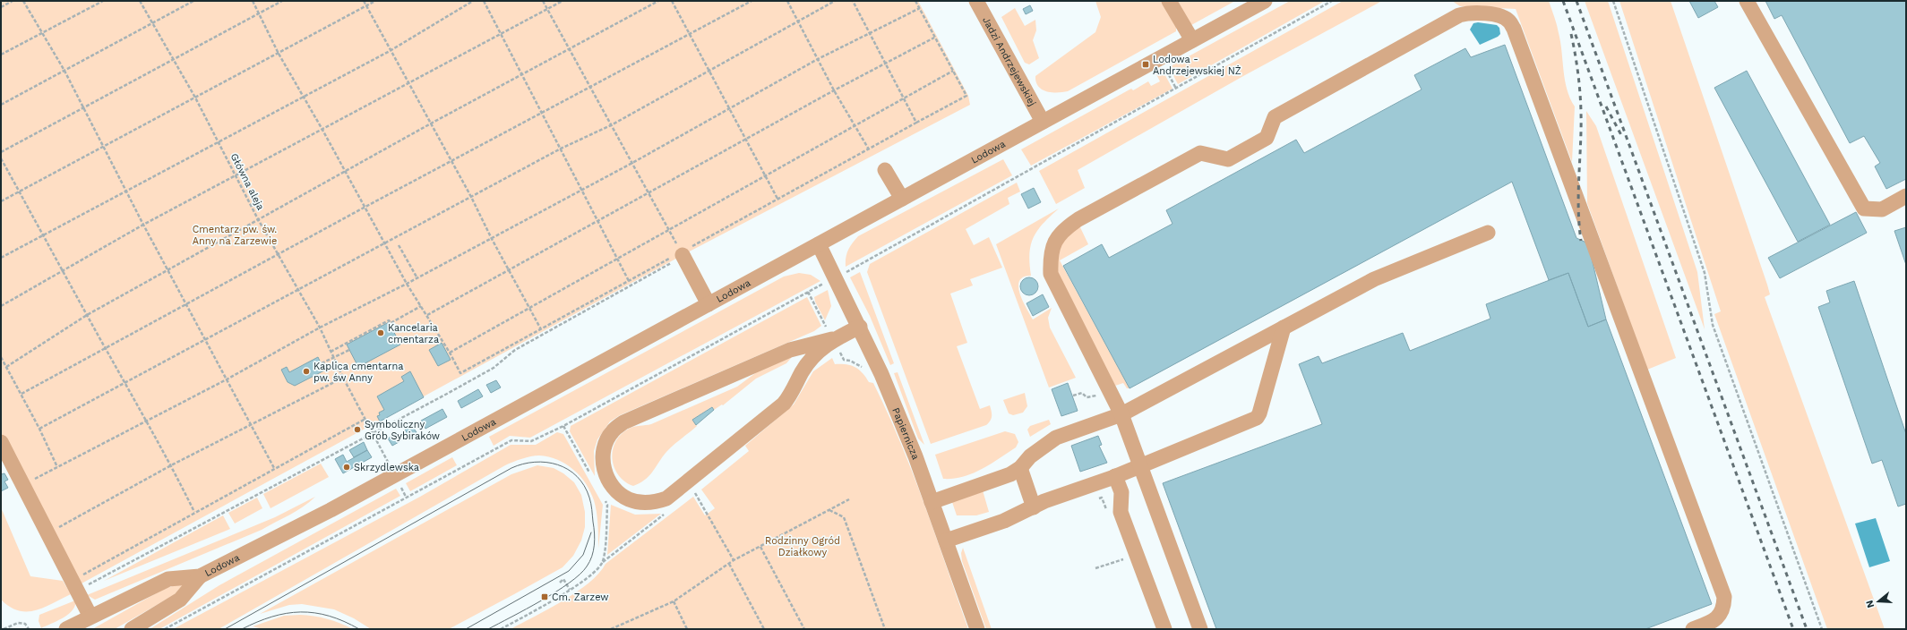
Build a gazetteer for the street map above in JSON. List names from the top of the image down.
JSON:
{
  "streets": {
    "street": ["Jadzi Andrzejewskiej", "Lodowa", "Papiernicza"],
    "path": ["Główna aleja"]
  },
  "crossings": [
    ["Jadzi Andrzejewskiej", "Lodowa"],
    ["Lodowa", "Papiernicza"]
  ],
  "parks": ["Cmentarz pw. św. Anny na Zarzewie", "Rodzinny Ogród Działkowy"],
  "places": {
    "transit": ["Lodowa - Andrzejewskiej NŻ", "Cm. Zarzew"],
    "other": [
      "Kancelaria cmentarza",
      "Kaplica cmentarna pw. św Anny",
      "Symboliczny Grób Sybiraków",
      "Skrzydlewska"
    ]
  },
  "north": "left"
}
